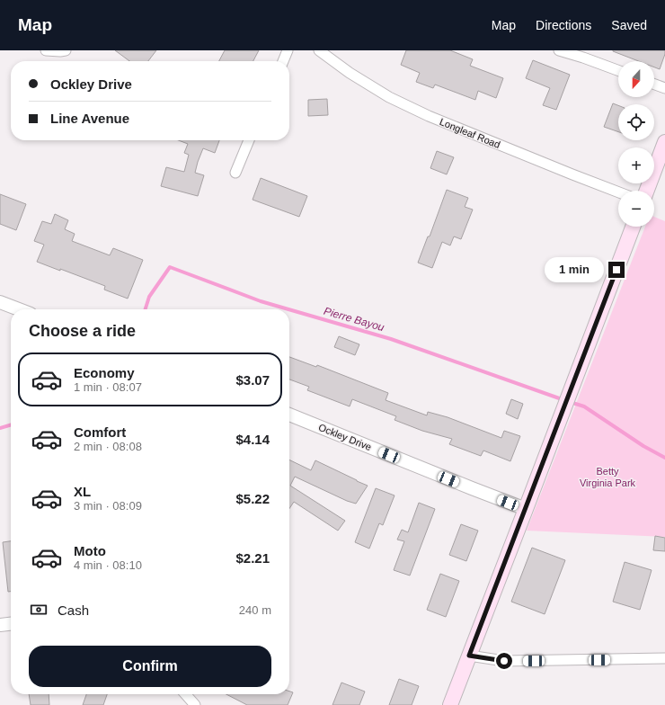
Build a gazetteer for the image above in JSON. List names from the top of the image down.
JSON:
{
  "streets": {
    "street": ["Longleaf Road", "Ockley Drive"]
  },
  "water": ["Pierre Bayou"],
  "parks": ["Betty Virginia Park"],
  "north": "bottom",
  "page": {
    "header": "Map",
    "nav": ["Map", "Directions", "Saved"],
    "map_buttons": ["+", "−"],
    "banner": ["Ockley Drive", "Line Avenue"],
    "bubble": "1 min",
    "heading": "Choose a ride",
    "list": [
      {
        "name": "Economy",
        "note": "1 min · 08:07",
        "value": "$3.07"
      },
      {
        "name": "Comfort",
        "note": "2 min · 08:08",
        "value": "$4.14"
      },
      {
        "name": "XL",
        "note": "3 min · 08:09",
        "value": "$5.22"
      },
      {
        "name": "Moto",
        "note": "4 min · 08:10",
        "value": "$2.21"
      }
    ],
    "pay": ["Cash", "240 m"],
    "buttons": "Confirm"
  }
}
